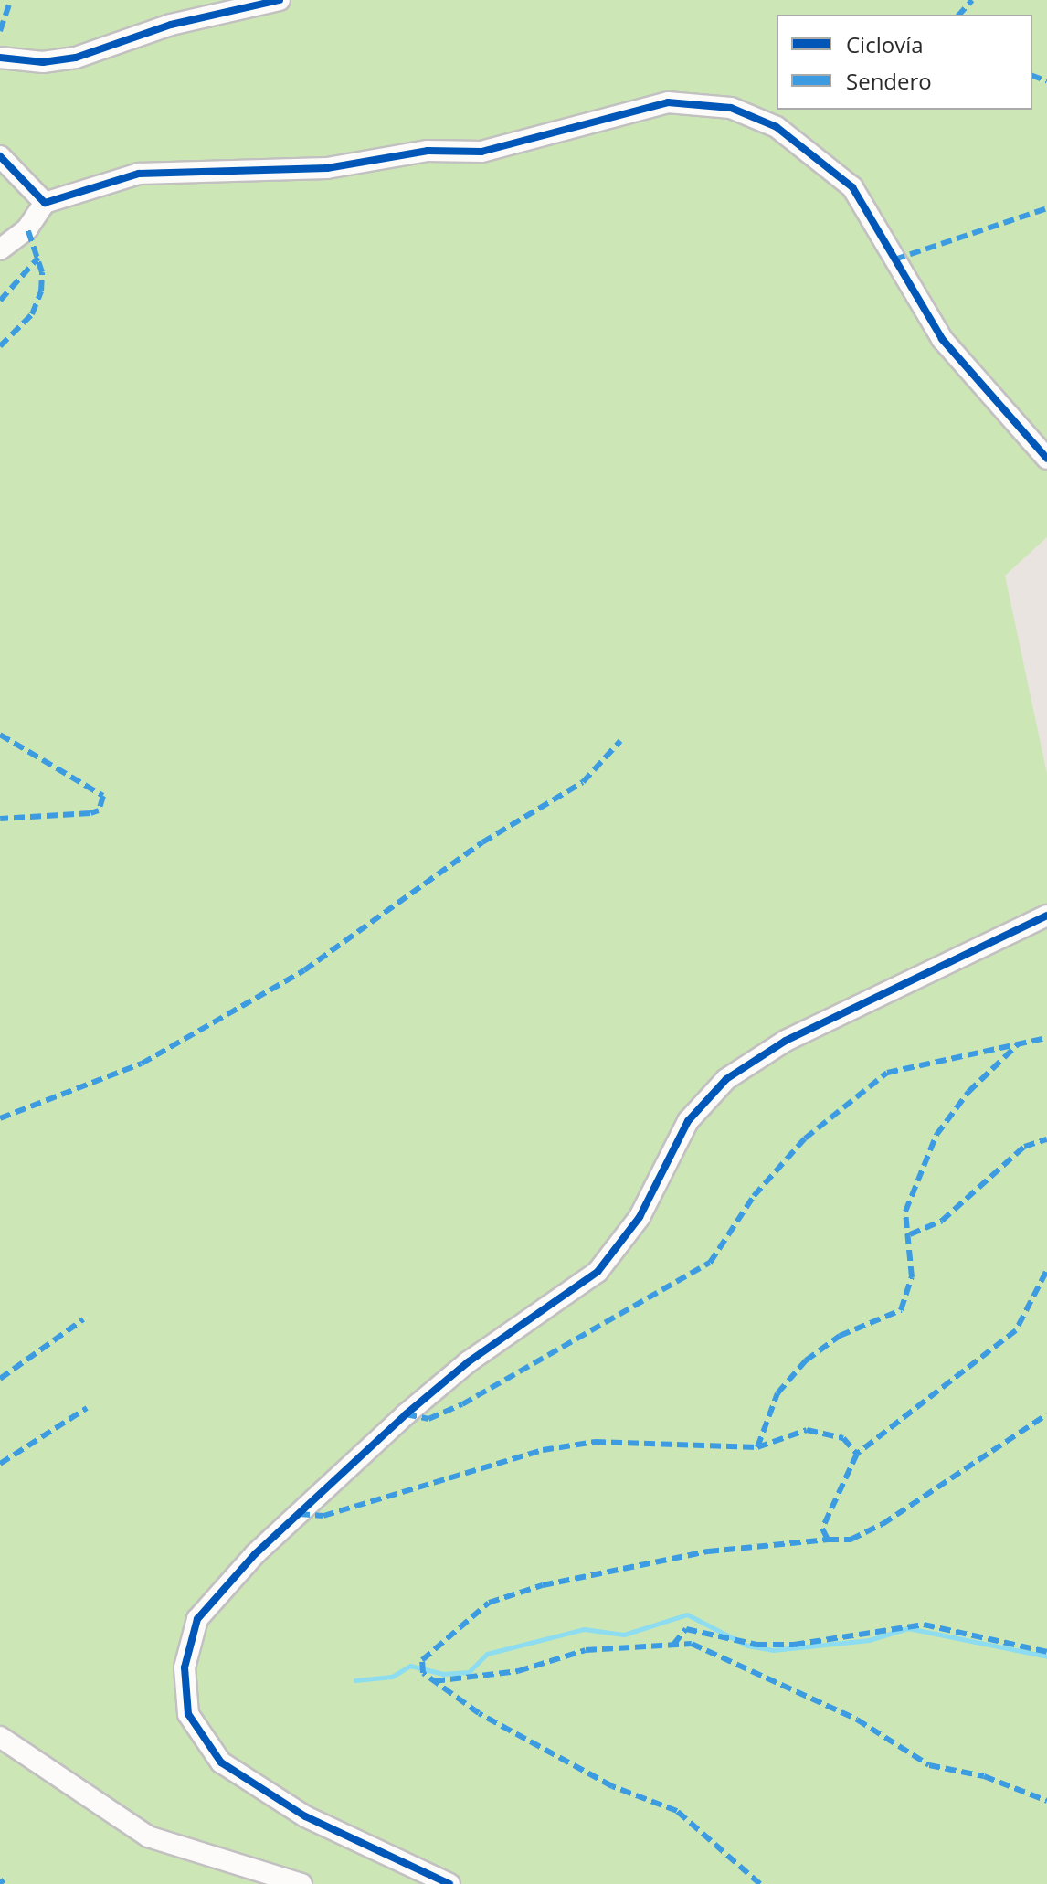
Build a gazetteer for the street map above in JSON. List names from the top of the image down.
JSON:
{
  "legend": ["Ciclovía", "Sendero"]
}
